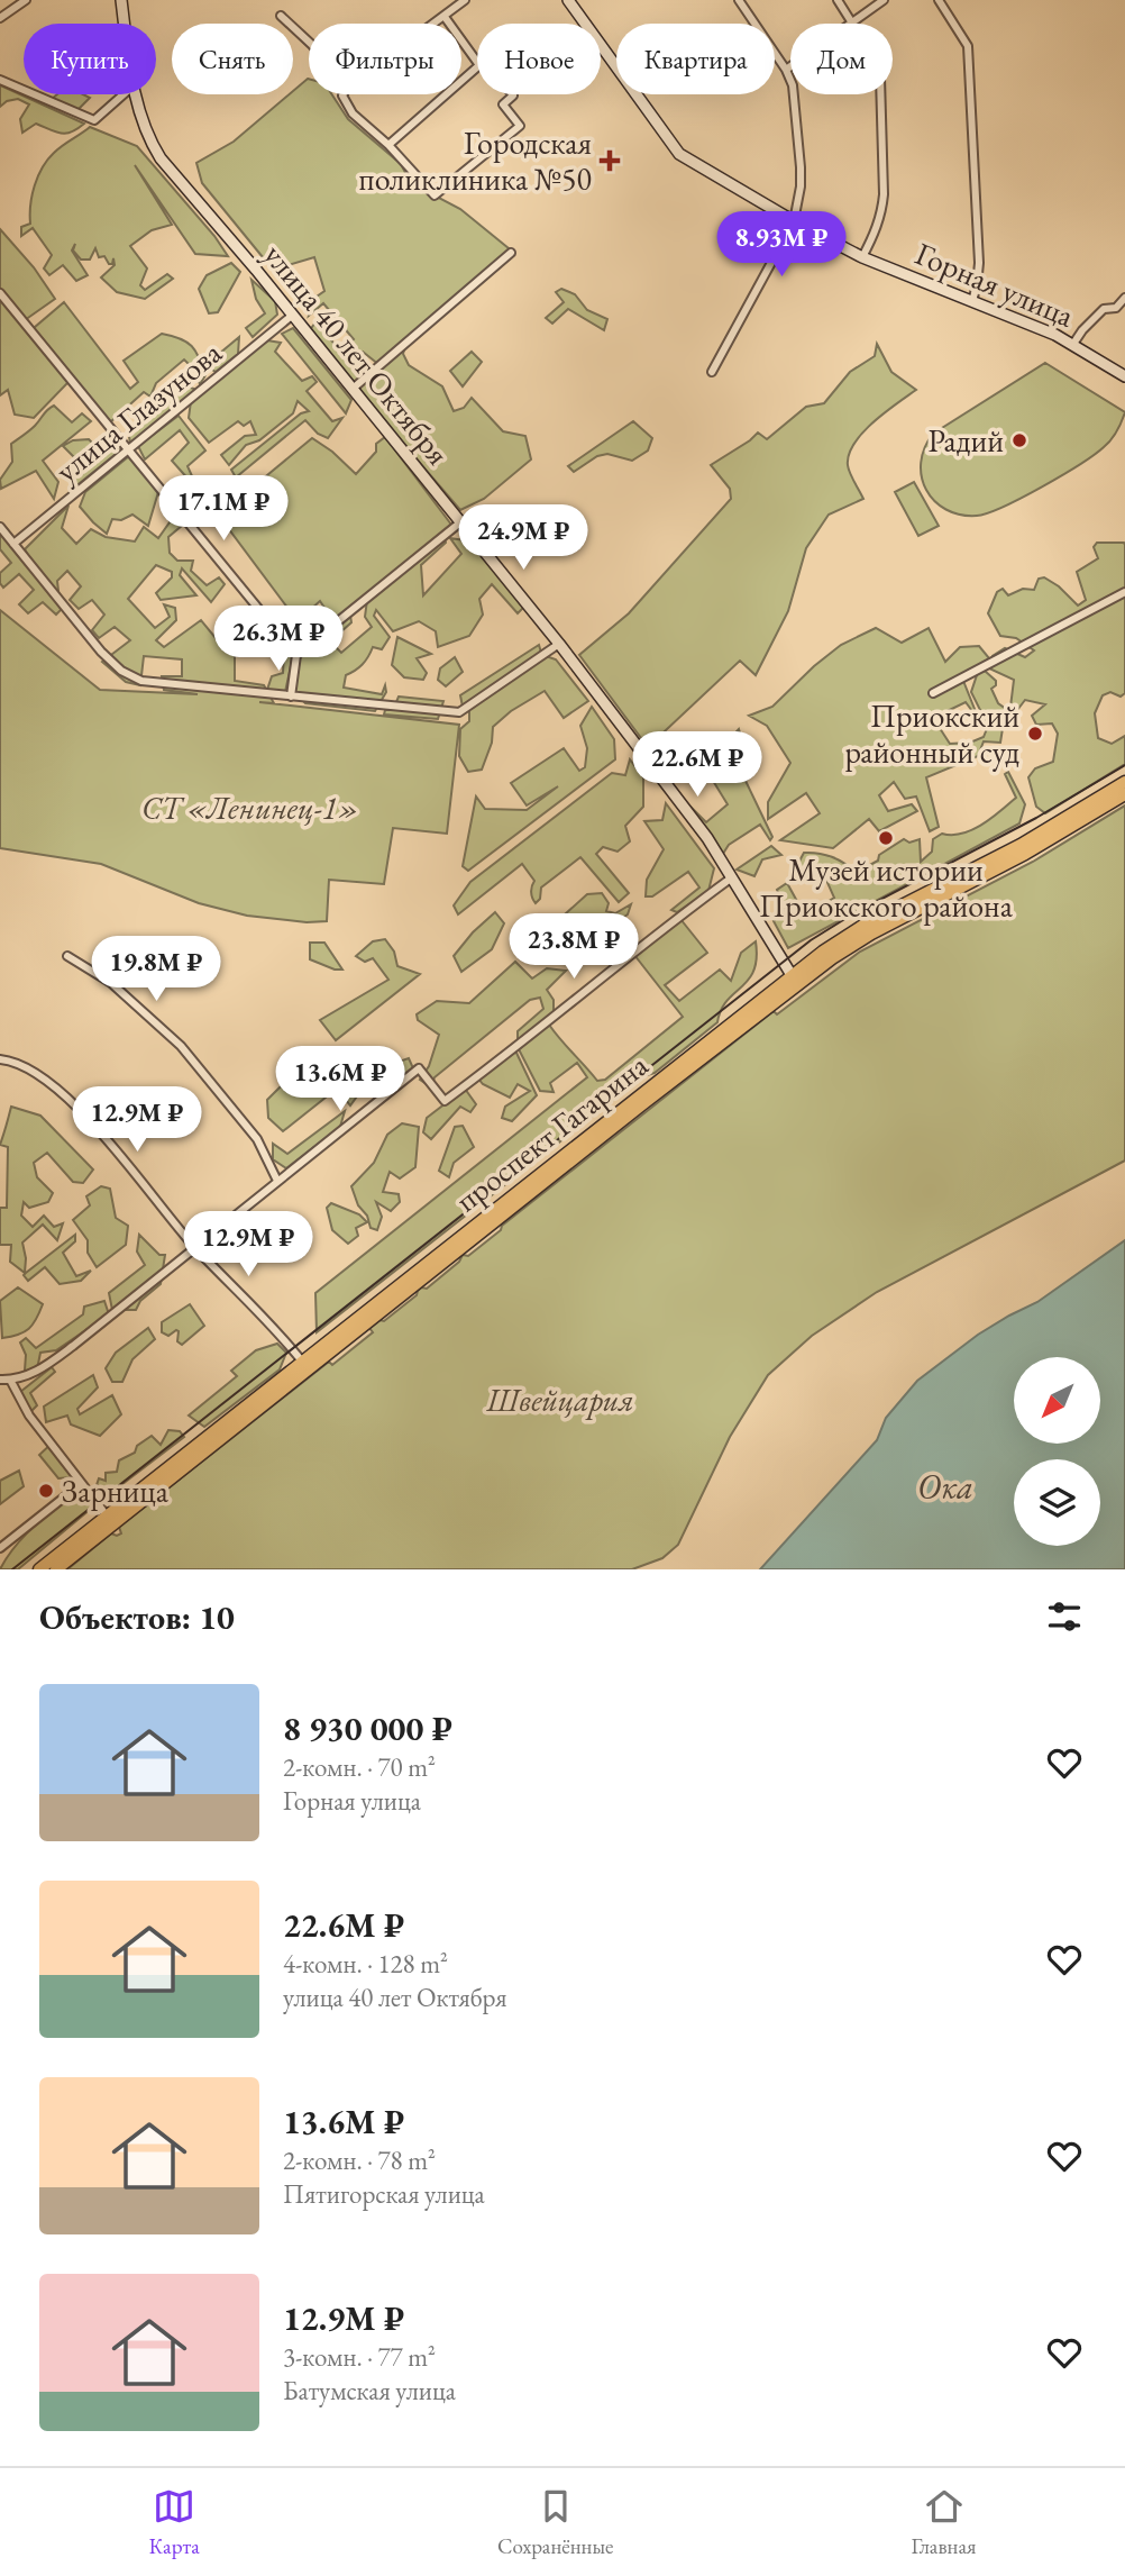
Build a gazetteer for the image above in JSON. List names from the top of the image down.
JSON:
{
  "streets": {
    "main road": ["проспект Гагарина"],
    "street": ["Горная улица", "улица 40 лет Октября", "улица Глазунова"]
  },
  "crossings": [
    ["улица 40 лет Октября", "улица Глазунова"],
    ["улица 40 лет Октября", "проспект Гагарина"]
  ],
  "water": ["Ока"],
  "parks": ["СТ «Ленинец-1»", "Швейцария"],
  "places": {
    "health": ["Городская поликлиника №50"],
    "other": [
      "Радий",
      "Приокский районный суд",
      "Музей истории Приокского района",
      "Зарница"
    ]
  },
  "north": "bottom left",
  "page": {
    "chip": [
      "Купить",
      "Снять",
      "Фильтры",
      "Новое",
      "Квартира",
      "Дом"
    ],
    "price": [
      "8.93M ₽",
      "17.1M ₽",
      "24.9M ₽",
      "26.3M ₽",
      "22.6M ₽",
      "23.8M ₽",
      "19.8M ₽",
      "13.6M ₽",
      "12.9M ₽",
      "12.9M ₽"
    ],
    "heading": "Объектов: 10",
    "list": [
      {
        "name": "8 930 000 ₽",
        "note": "2-комн. · 70 m² · Горная улица"
      },
      {
        "name": "22.6M ₽",
        "note": "4-комн. · 128 m² · улица 40 лет Октября"
      },
      {
        "name": "13.6M ₽",
        "note": "2-комн. · 78 m² · Пятигорская улица"
      },
      {
        "name": "12.9M ₽",
        "note": "3-комн. · 77 m² · Батумская улица"
      }
    ],
    "tabs": ["Карта", "Сохранённые", "Главная"]
  }
}
